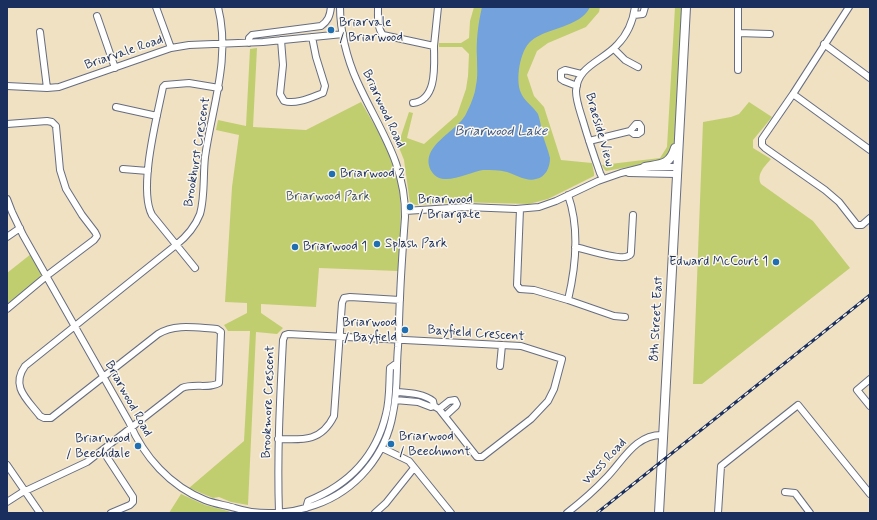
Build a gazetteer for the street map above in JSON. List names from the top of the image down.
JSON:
{
  "streets": {
    "main road": ["8th Street East"],
    "street": [
      "Briarvale Road",
      "Briarwood Road",
      "Braeside View",
      "Brookhurst Crescent",
      "Bayfield Crescent",
      "Brookmore Crescent",
      "Wess Road"
    ]
  },
  "crossings": [
    ["Briarvale Road", "Briarwood Road"],
    ["Briarvale Road", "Brookhurst Crescent"],
    ["Briarwood Road", "Brookhurst Crescent"],
    ["Briarwood Road", "Bayfield Crescent"],
    ["Briarwood Road", "Brookmore Crescent"],
    ["8th Street East", "Wess Road"],
    ["Bayfield Crescent", "Brookmore Crescent"]
  ],
  "water": ["Briarwood Lake"],
  "parks": ["Briarwood Park"],
  "places": [
    "Briarvale / Briarwood",
    "Briarwood 2",
    "Briarwood / Briargate",
    "Splash Park",
    "Briarwood 1",
    "Edward McCourt 1",
    "Briarwood / Bayfield",
    "Briarwood / Beechmont",
    "Briarwood / Beechdale"
  ]
}
